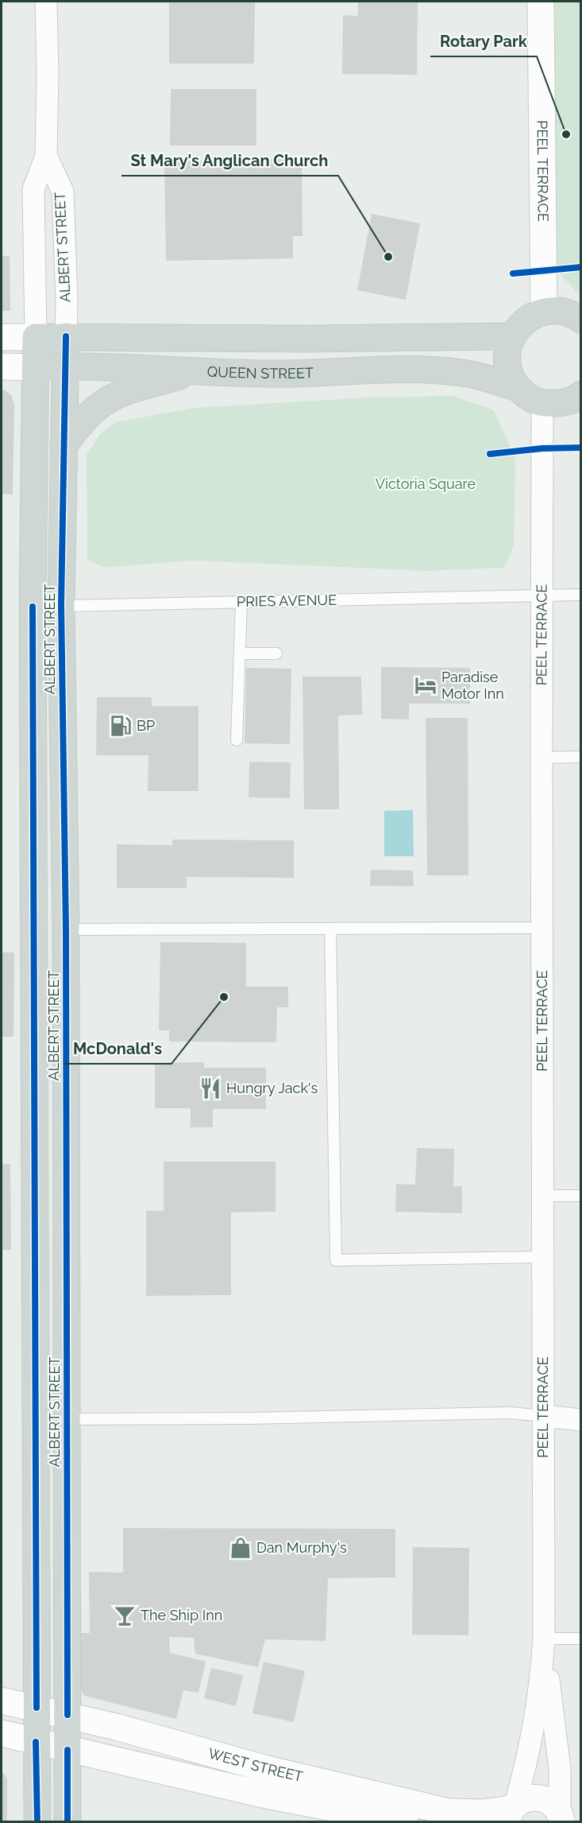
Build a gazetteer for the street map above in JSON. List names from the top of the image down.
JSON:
{
  "streets": {
    "main road": ["ALBERT STREET", "QUEEN STREET"],
    "street": ["PEEL TERRACE", "WEST STREET"],
    "lane": ["PRIES AVENUE"]
  },
  "crossings": [
    ["PEEL TERRACE", "QUEEN STREET"],
    ["PEEL TERRACE", "PRIES AVENUE"],
    ["PEEL TERRACE", "WEST STREET"],
    ["ALBERT STREET", "QUEEN STREET"],
    ["ALBERT STREET", "PRIES AVENUE"],
    ["ALBERT STREET", "WEST STREET"]
  ],
  "parks": ["Victoria Square"],
  "places": {
    "other": ["Rotary Park", "St Mary's Anglican Church", "McDonald's"],
    "hotel": ["Paradise Motor Inn"],
    "fuel station": ["BP"],
    "restaurant": ["Hungry Jack's"],
    "shop": ["Dan Murphy's"],
    "bar": ["The Ship Inn"]
  }
}
